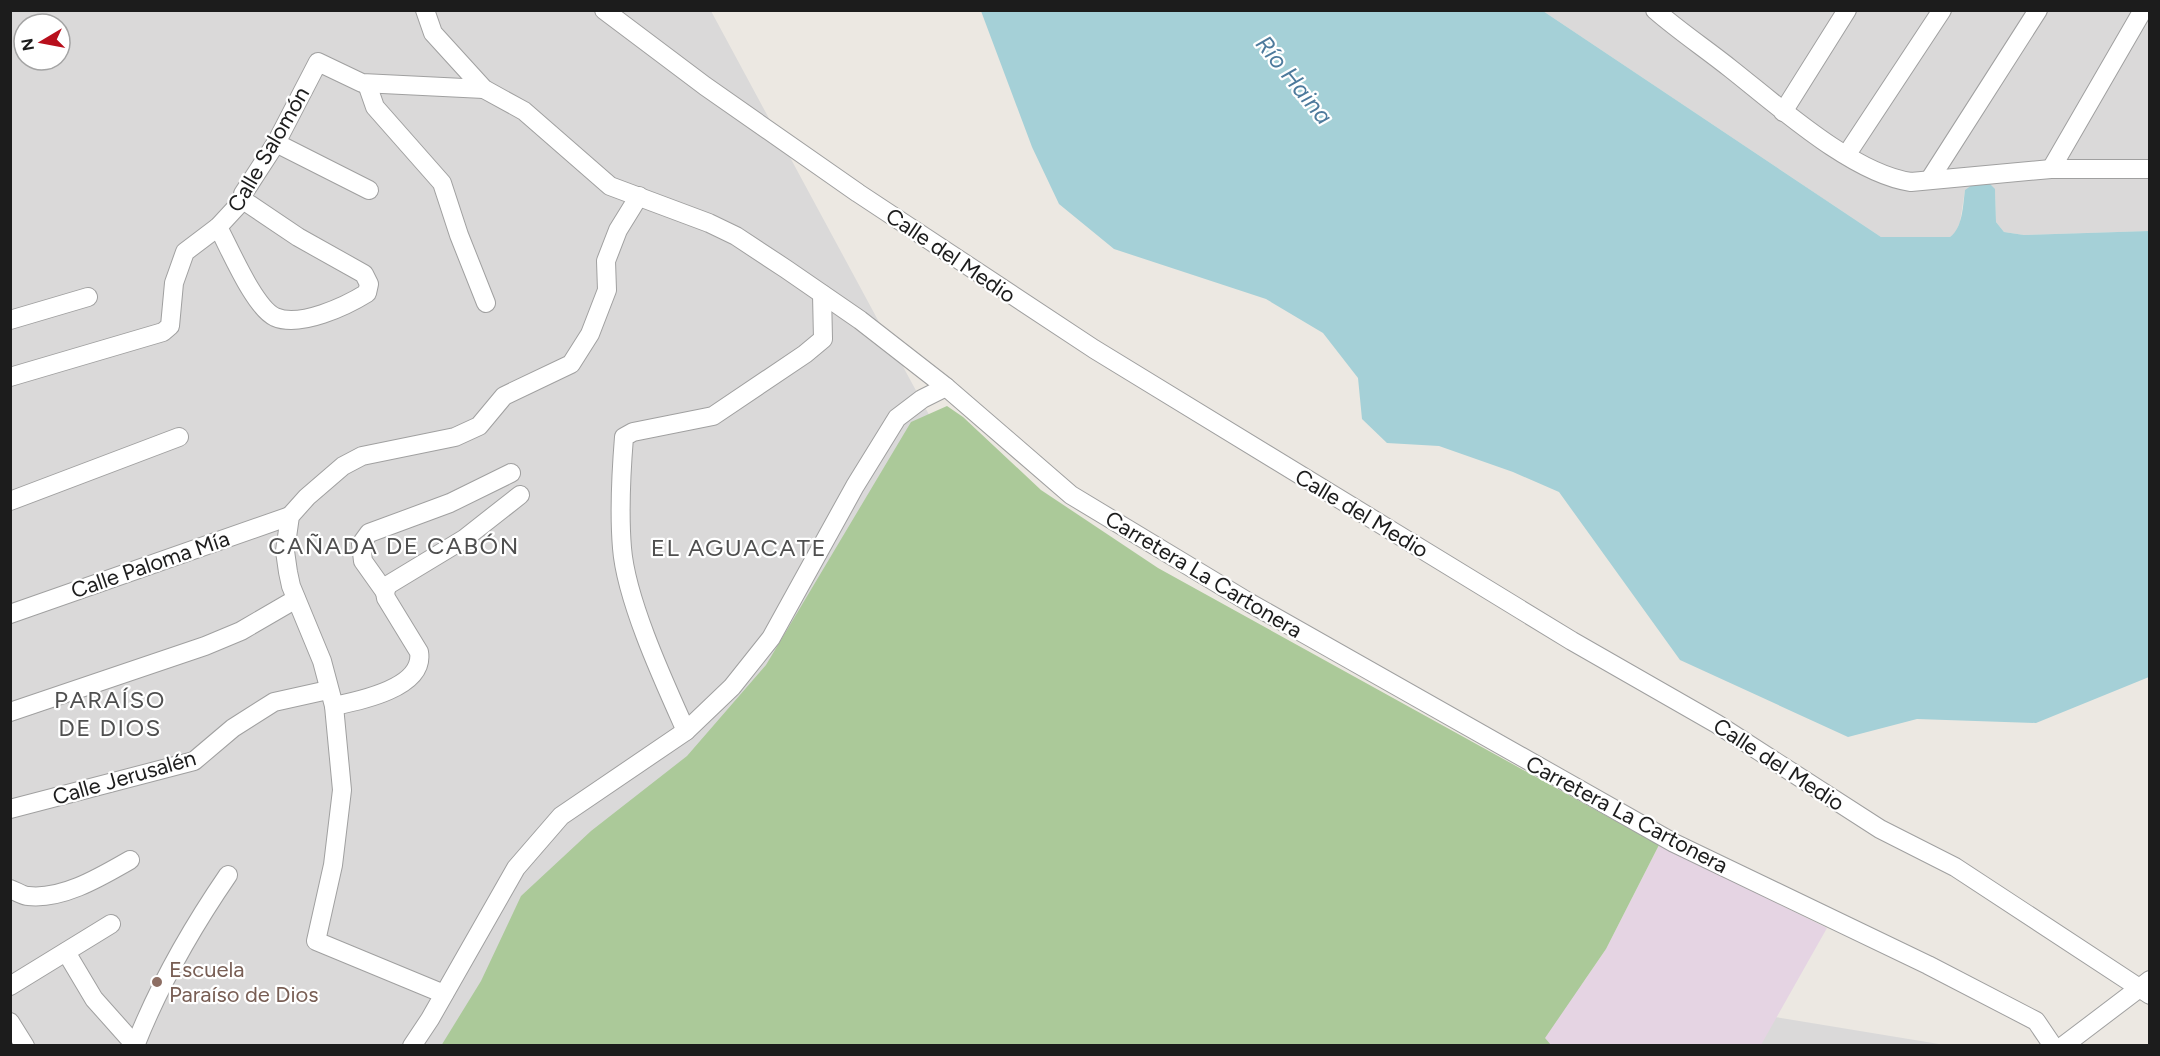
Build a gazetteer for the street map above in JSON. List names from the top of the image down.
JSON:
{
  "streets": {
    "street": [
      "Calle Salomón",
      "Calle del Medio",
      "Calle Paloma Mía",
      "Carretera La Cartonera",
      "Calle Jerusalén"
    ]
  },
  "crossings": [
    ["Calle Salomón", "Carretera La Cartonera"]
  ],
  "districts": ["CAÑADA DE CABÓN", "EL AGUACATE", "PARAÍSO DE DIOS"],
  "water": ["Río Haina"],
  "places": ["Escuela Paraíso de Dios"],
  "north": "left"
}
